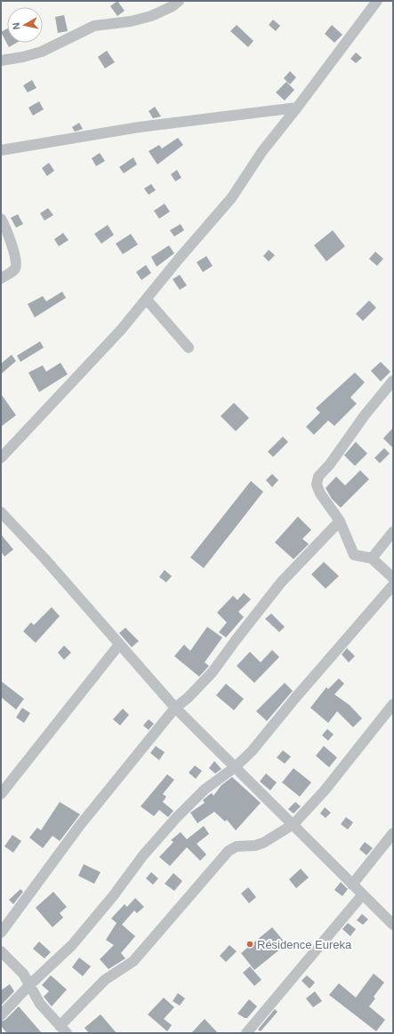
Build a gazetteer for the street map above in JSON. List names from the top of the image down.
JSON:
{
  "places": ["Résidence Eureka"],
  "north": "left"
}
